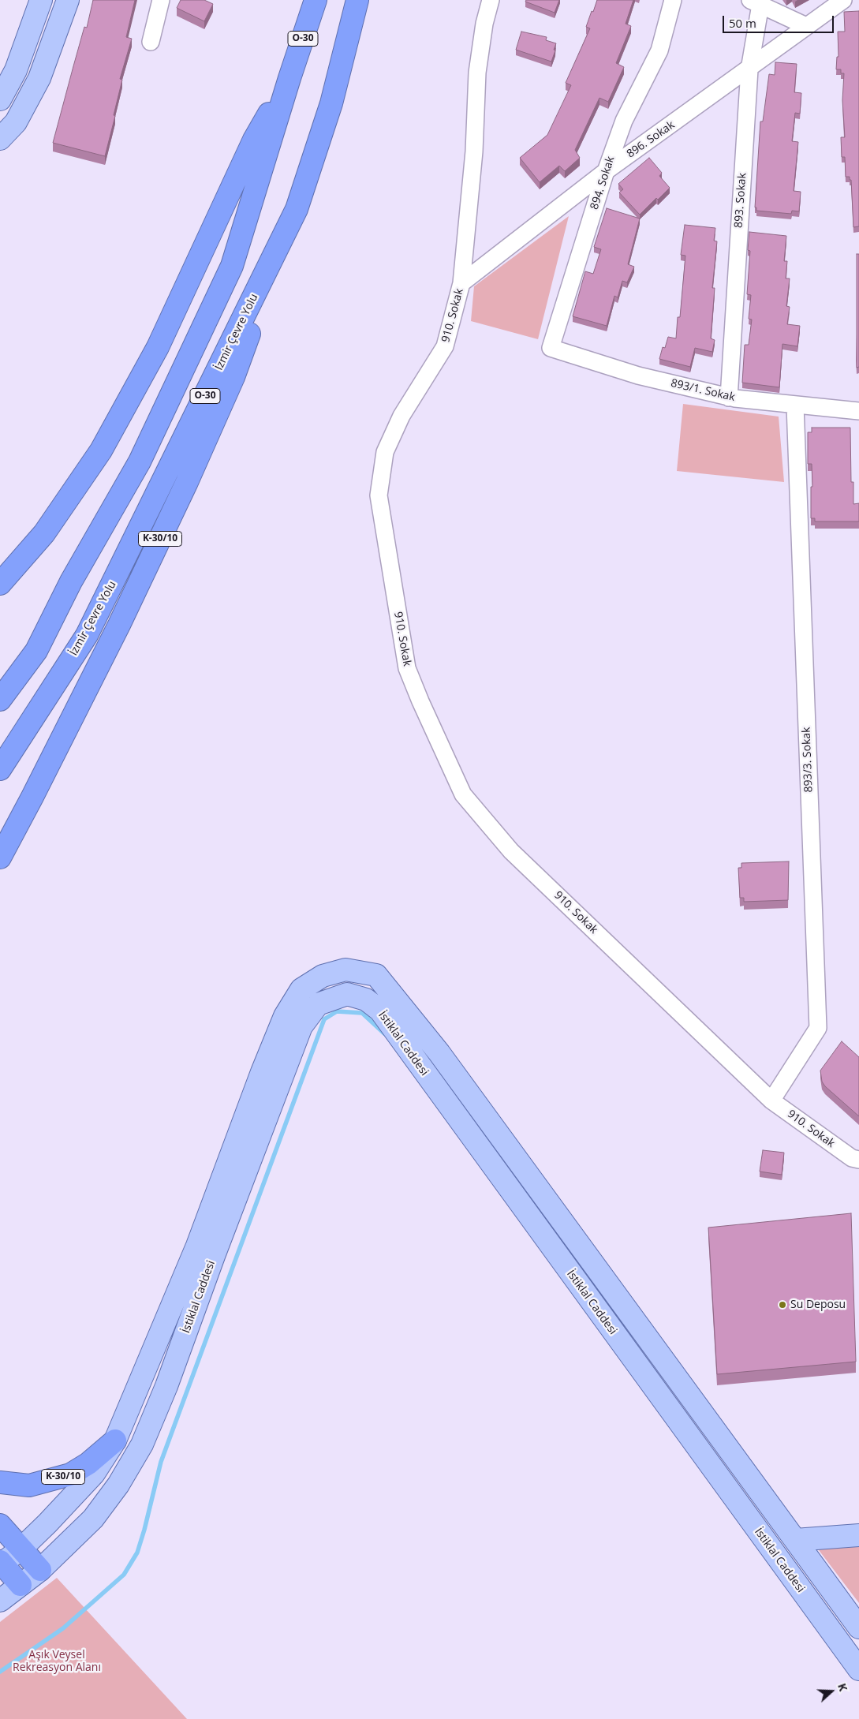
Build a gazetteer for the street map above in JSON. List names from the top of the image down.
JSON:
{
  "streets": {
    "highway": ["O-30", "İzmir Çevre Yolu", "K-30/10"],
    "main road": ["İstiklal Caddesi"],
    "street": [
      "896. Sokak",
      "894. Sokak",
      "893. Sokak",
      "910. Sokak",
      "893/1. Sokak",
      "893/3. Sokak"
    ]
  },
  "crossings": [
    ["896. Sokak", "894. Sokak"],
    ["896. Sokak", "893. Sokak"],
    ["896. Sokak", "910. Sokak"],
    ["894. Sokak", "893/1. Sokak"],
    ["893. Sokak", "893/1. Sokak"],
    ["910. Sokak", "893/3. Sokak"],
    ["İzmir Çevre Yolu", "K-30/10"],
    ["893/1. Sokak", "893/3. Sokak"],
    ["K-30/10", "İstiklal Caddesi"]
  ],
  "parks": ["Aşık Veysel Rekreasyon Alanı"],
  "places": ["Su Deposu"],
  "scale_bar": "50 m",
  "north": "right"
}
